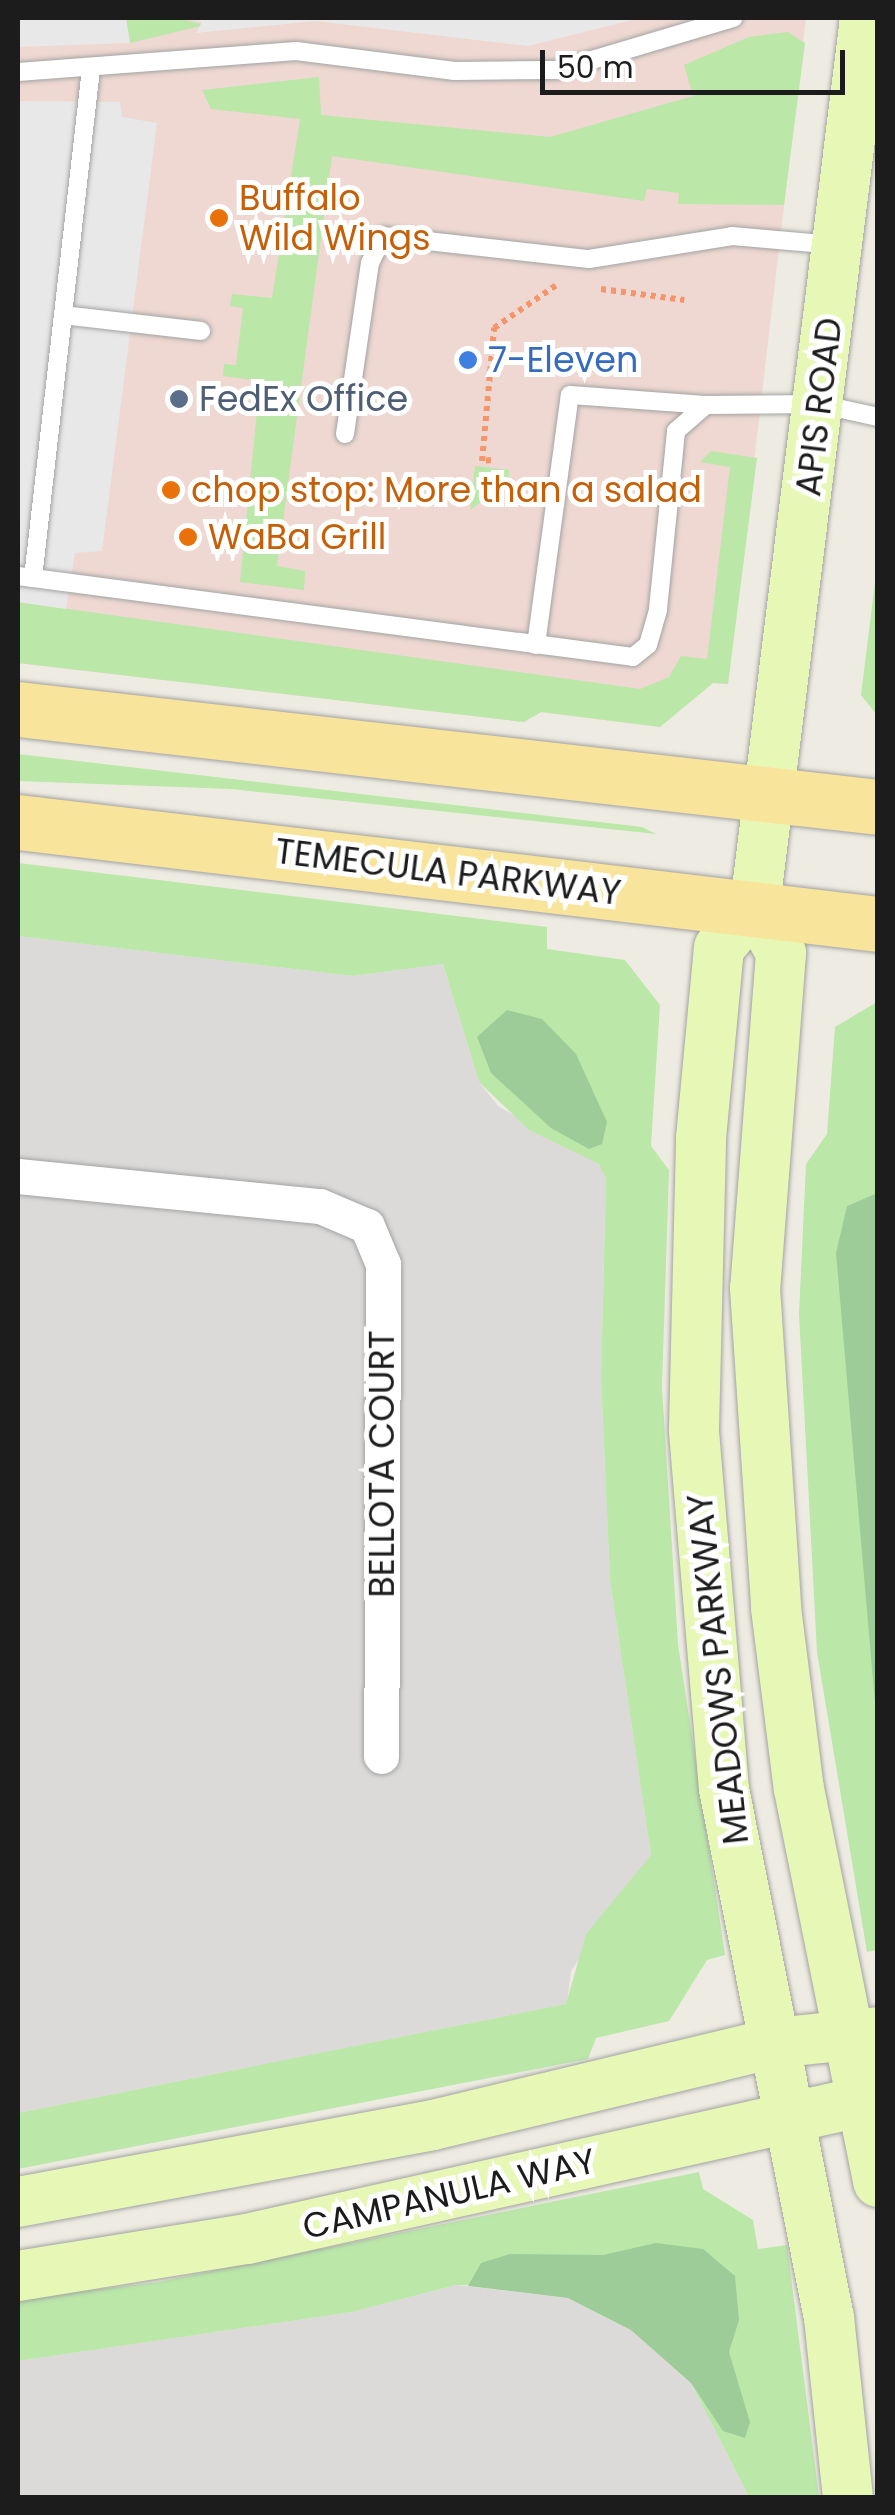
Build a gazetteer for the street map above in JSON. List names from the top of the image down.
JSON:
{
  "streets": {
    "main road": [
      "APIS ROAD",
      "TEMECULA PARKWAY",
      "MEADOWS PARKWAY",
      "CAMPANULA WAY"
    ],
    "street": ["BELLOTA COURT"]
  },
  "crossings": [
    ["TEMECULA PARKWAY", "MEADOWS PARKWAY"],
    ["MEADOWS PARKWAY", "CAMPANULA WAY"]
  ],
  "places": [
    "Buffalo Wild Wings",
    "7-Eleven",
    "FedEx Office",
    "chop stop: More than a salad",
    "WaBa Grill"
  ],
  "scale_bar": "50 m"
}
